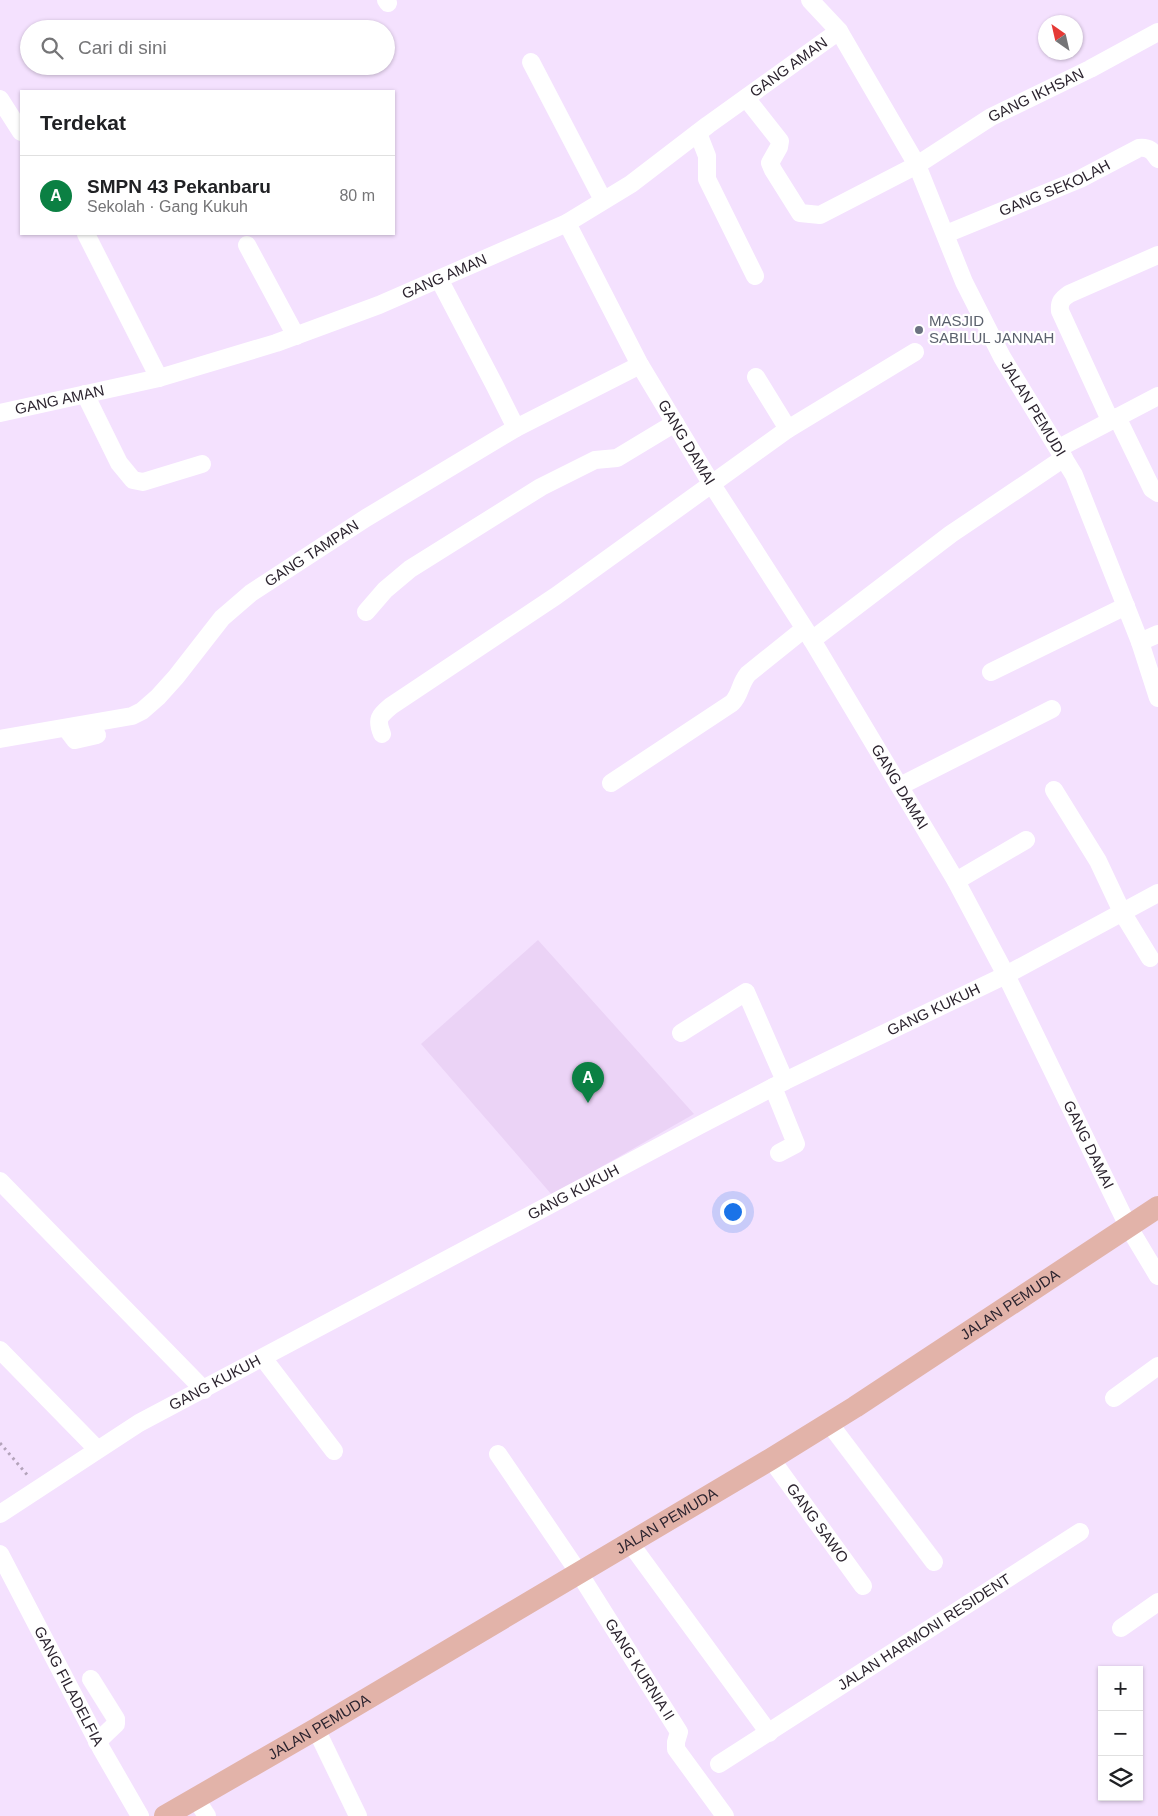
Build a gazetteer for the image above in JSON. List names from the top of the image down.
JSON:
{
  "streets": {
    "main road": ["JALAN PEMUDA"],
    "street": [
      "GANG AMAN",
      "GANG IKHSAN",
      "GANG SEKOLAH",
      "JALAN PEMUDI",
      "GANG DAMAI",
      "GANG TAMPAN",
      "GANG KUKUH",
      "GANG SAWO",
      "JALAN HARMONI RESIDENT",
      "GANG KURNIA II",
      "GANG FILADELFIA"
    ]
  },
  "crossings": [
    ["GANG AMAN", "GANG IKHSAN"],
    ["GANG AMAN", "JALAN PEMUDI"],
    ["GANG AMAN", "GANG DAMAI"],
    ["GANG IKHSAN", "JALAN PEMUDI"],
    ["GANG SEKOLAH", "JALAN PEMUDI"],
    ["GANG DAMAI", "GANG TAMPAN"],
    ["GANG DAMAI", "GANG KUKUH"],
    ["GANG DAMAI", "JALAN PEMUDA"],
    ["JALAN PEMUDA", "GANG SAWO"],
    ["JALAN PEMUDA", "GANG KURNIA II"]
  ],
  "places": ["MASJID SABILUL JANNAH"],
  "north": "top left",
  "page": {
    "search": "Cari di sini",
    "heading": "Terdekat",
    "list": [
      {
        "mark": "A",
        "name": "SMPN 43 Pekanbaru",
        "note": "Sekolah · Gang Kukuh",
        "value": "80 m"
      }
    ],
    "pins": "A",
    "map_buttons": ["+", "−"]
  }
}
